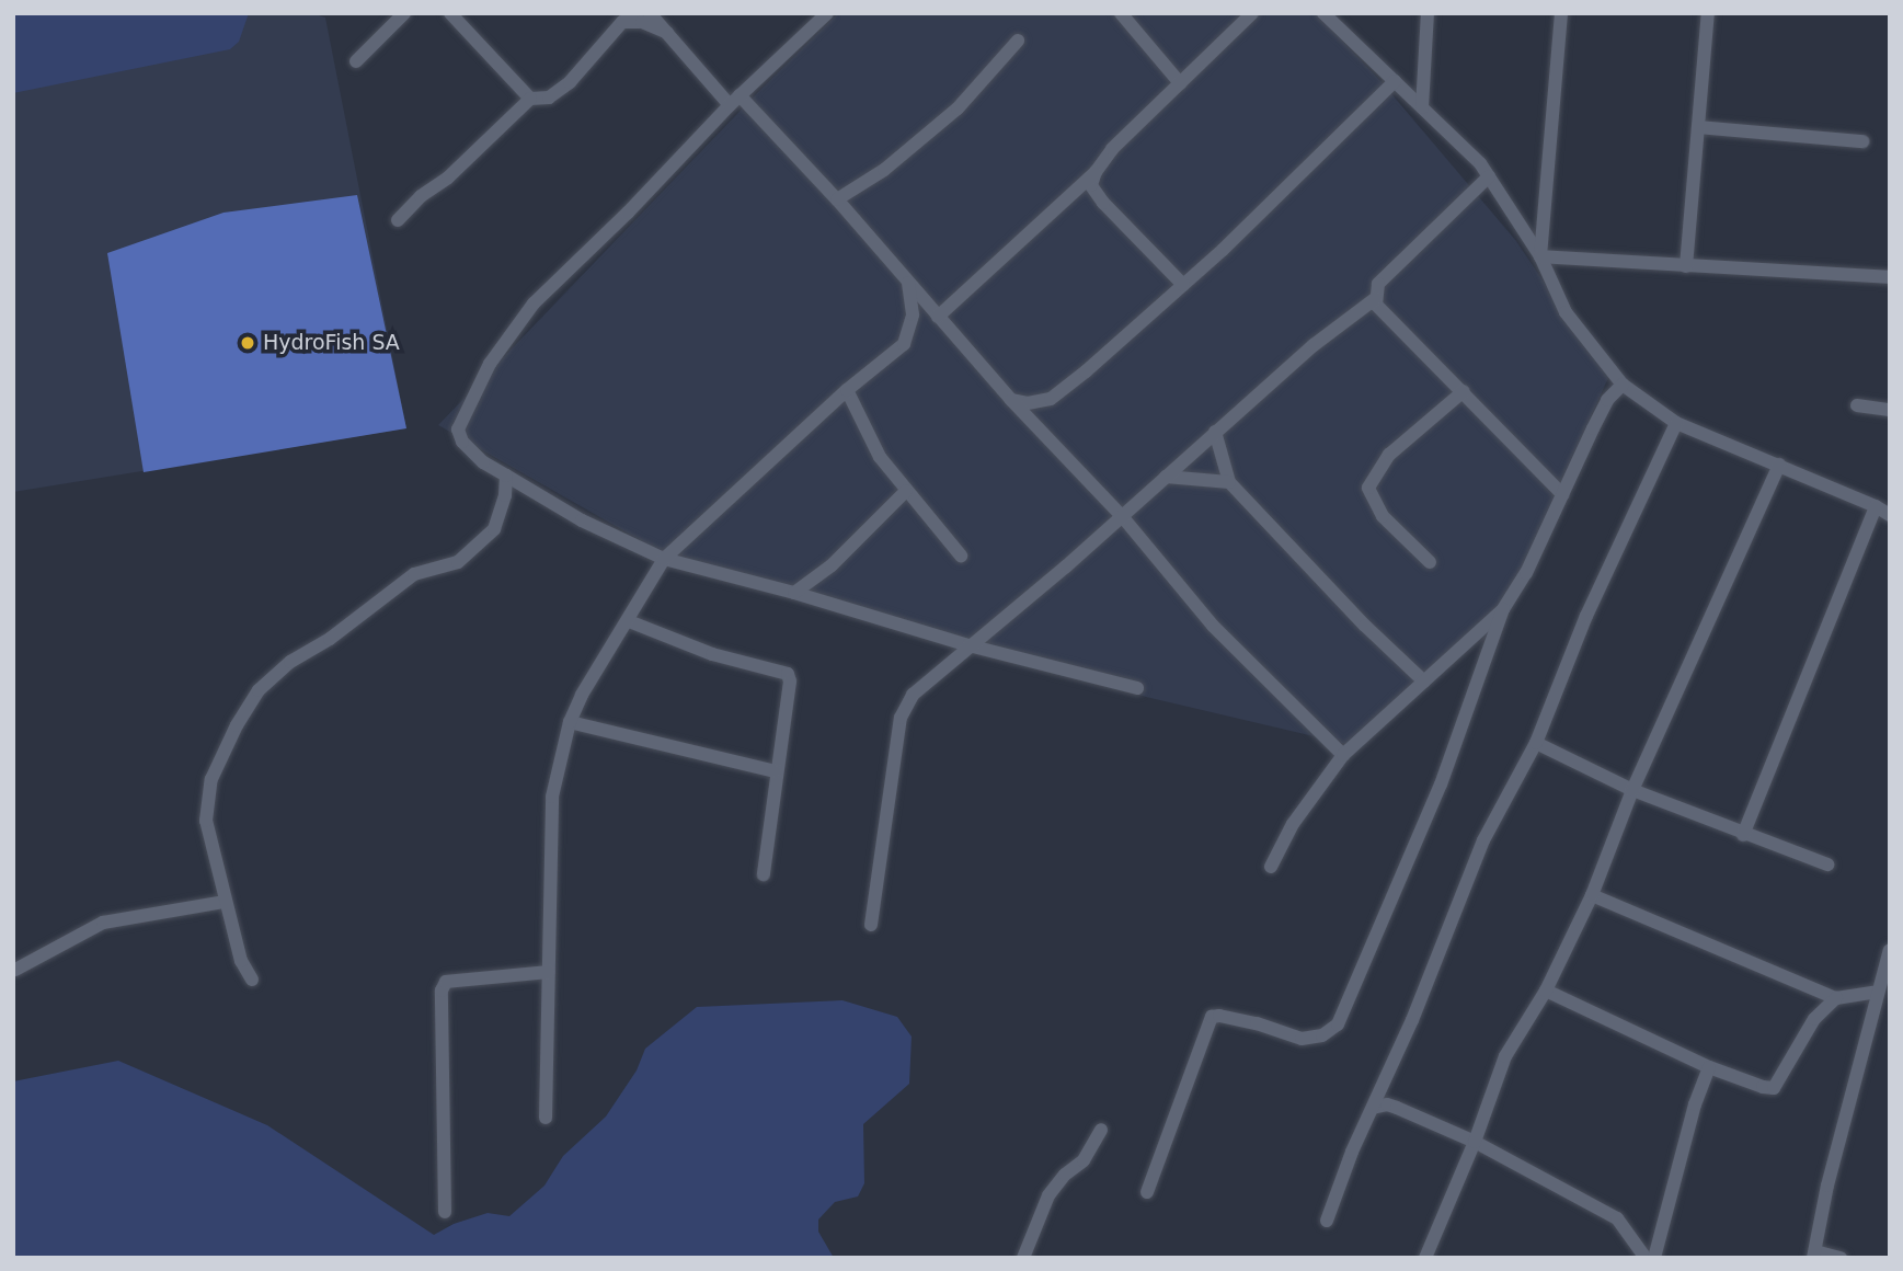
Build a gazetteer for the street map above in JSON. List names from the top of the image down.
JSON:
{
  "places": ["HydroFish SA"]
}
